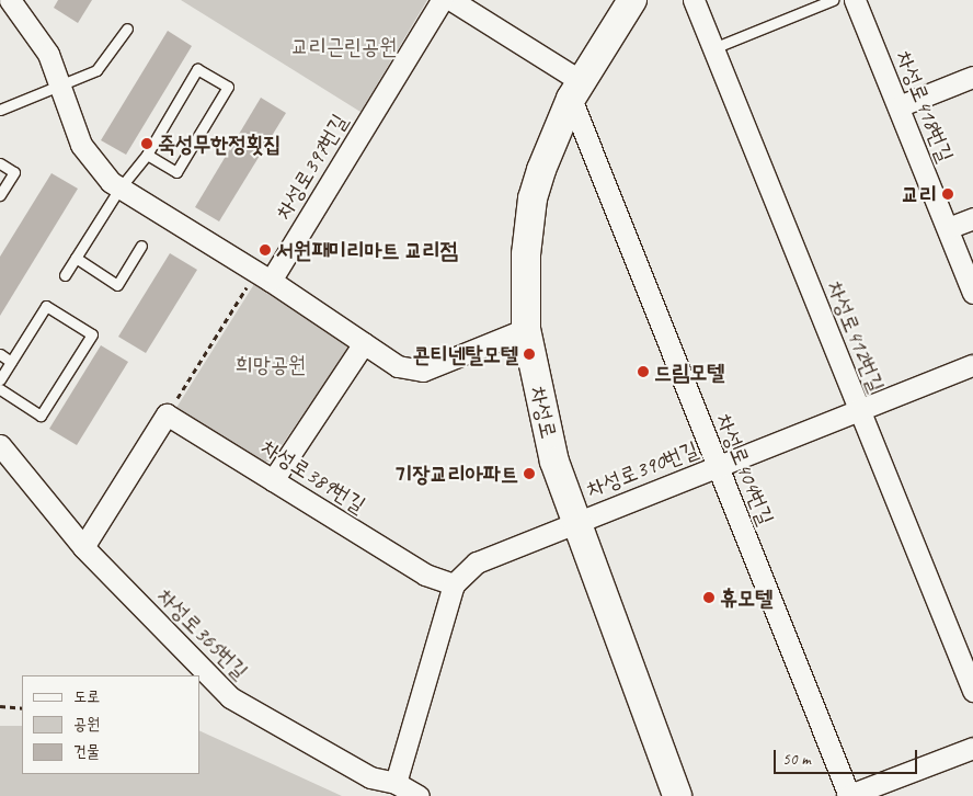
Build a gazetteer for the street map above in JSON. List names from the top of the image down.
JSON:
{
  "streets": {
    "main road": ["차성로"],
    "street": [
      "차성로418번길",
      "차성로397번길",
      "차성로412번길",
      "차성로390번길",
      "차성로404번길",
      "차성로389번길",
      "차성로365번길"
    ]
  },
  "crossings": [
    ["차성로412번길", "차성로390번길"],
    ["차성로", "차성로390번길"],
    ["차성로", "차성로404번길"],
    ["차성로390번길", "차성로404번길"]
  ],
  "parks": ["교리근린공원", "희망공원"],
  "places": [
    "죽성무한정횟집",
    "교리",
    "서원패미리마트 교리점",
    "콘티넨탈모텔",
    "드림모텔",
    "기장교리아파트",
    "휴모텔"
  ],
  "legend": ["도로", "공원", "건물"],
  "scale_bar": "50 m"
}
